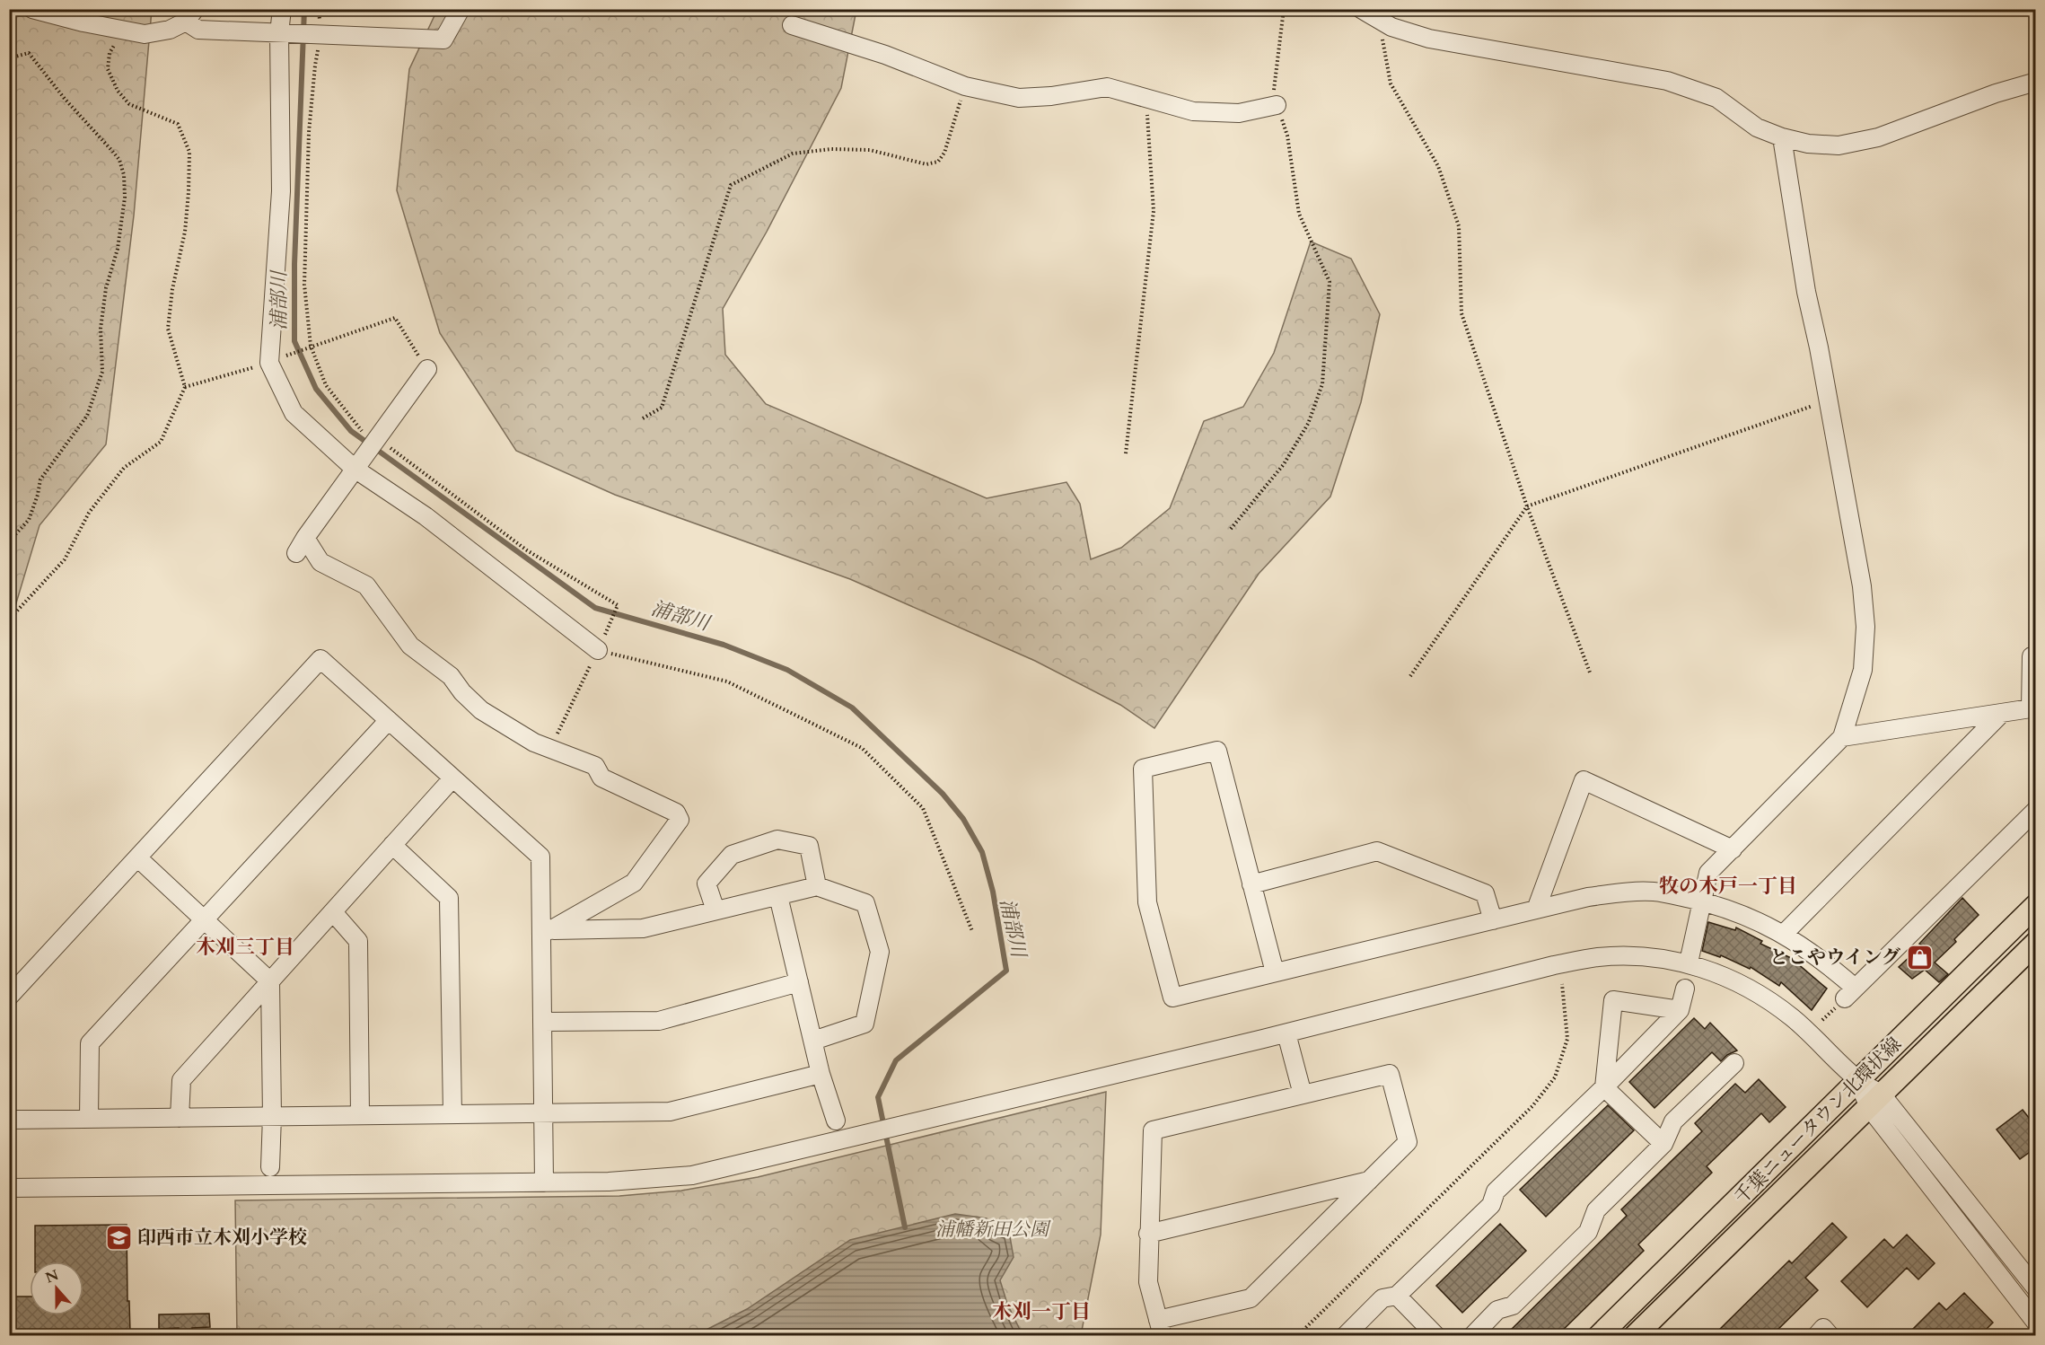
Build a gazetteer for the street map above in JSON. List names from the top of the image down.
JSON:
{
  "streets": {
    "main road": ["千葉ニュータウン北環状線"]
  },
  "districts": ["牧の木戸一丁目", "木刈三丁目", "木刈一丁目"],
  "water": ["浦部川"],
  "parks": ["浦幡新田公園"],
  "places": {
    "shop": ["とこやウイング"],
    "school or university": ["印西市立木刈小学校"]
  },
  "north": "top"
}
